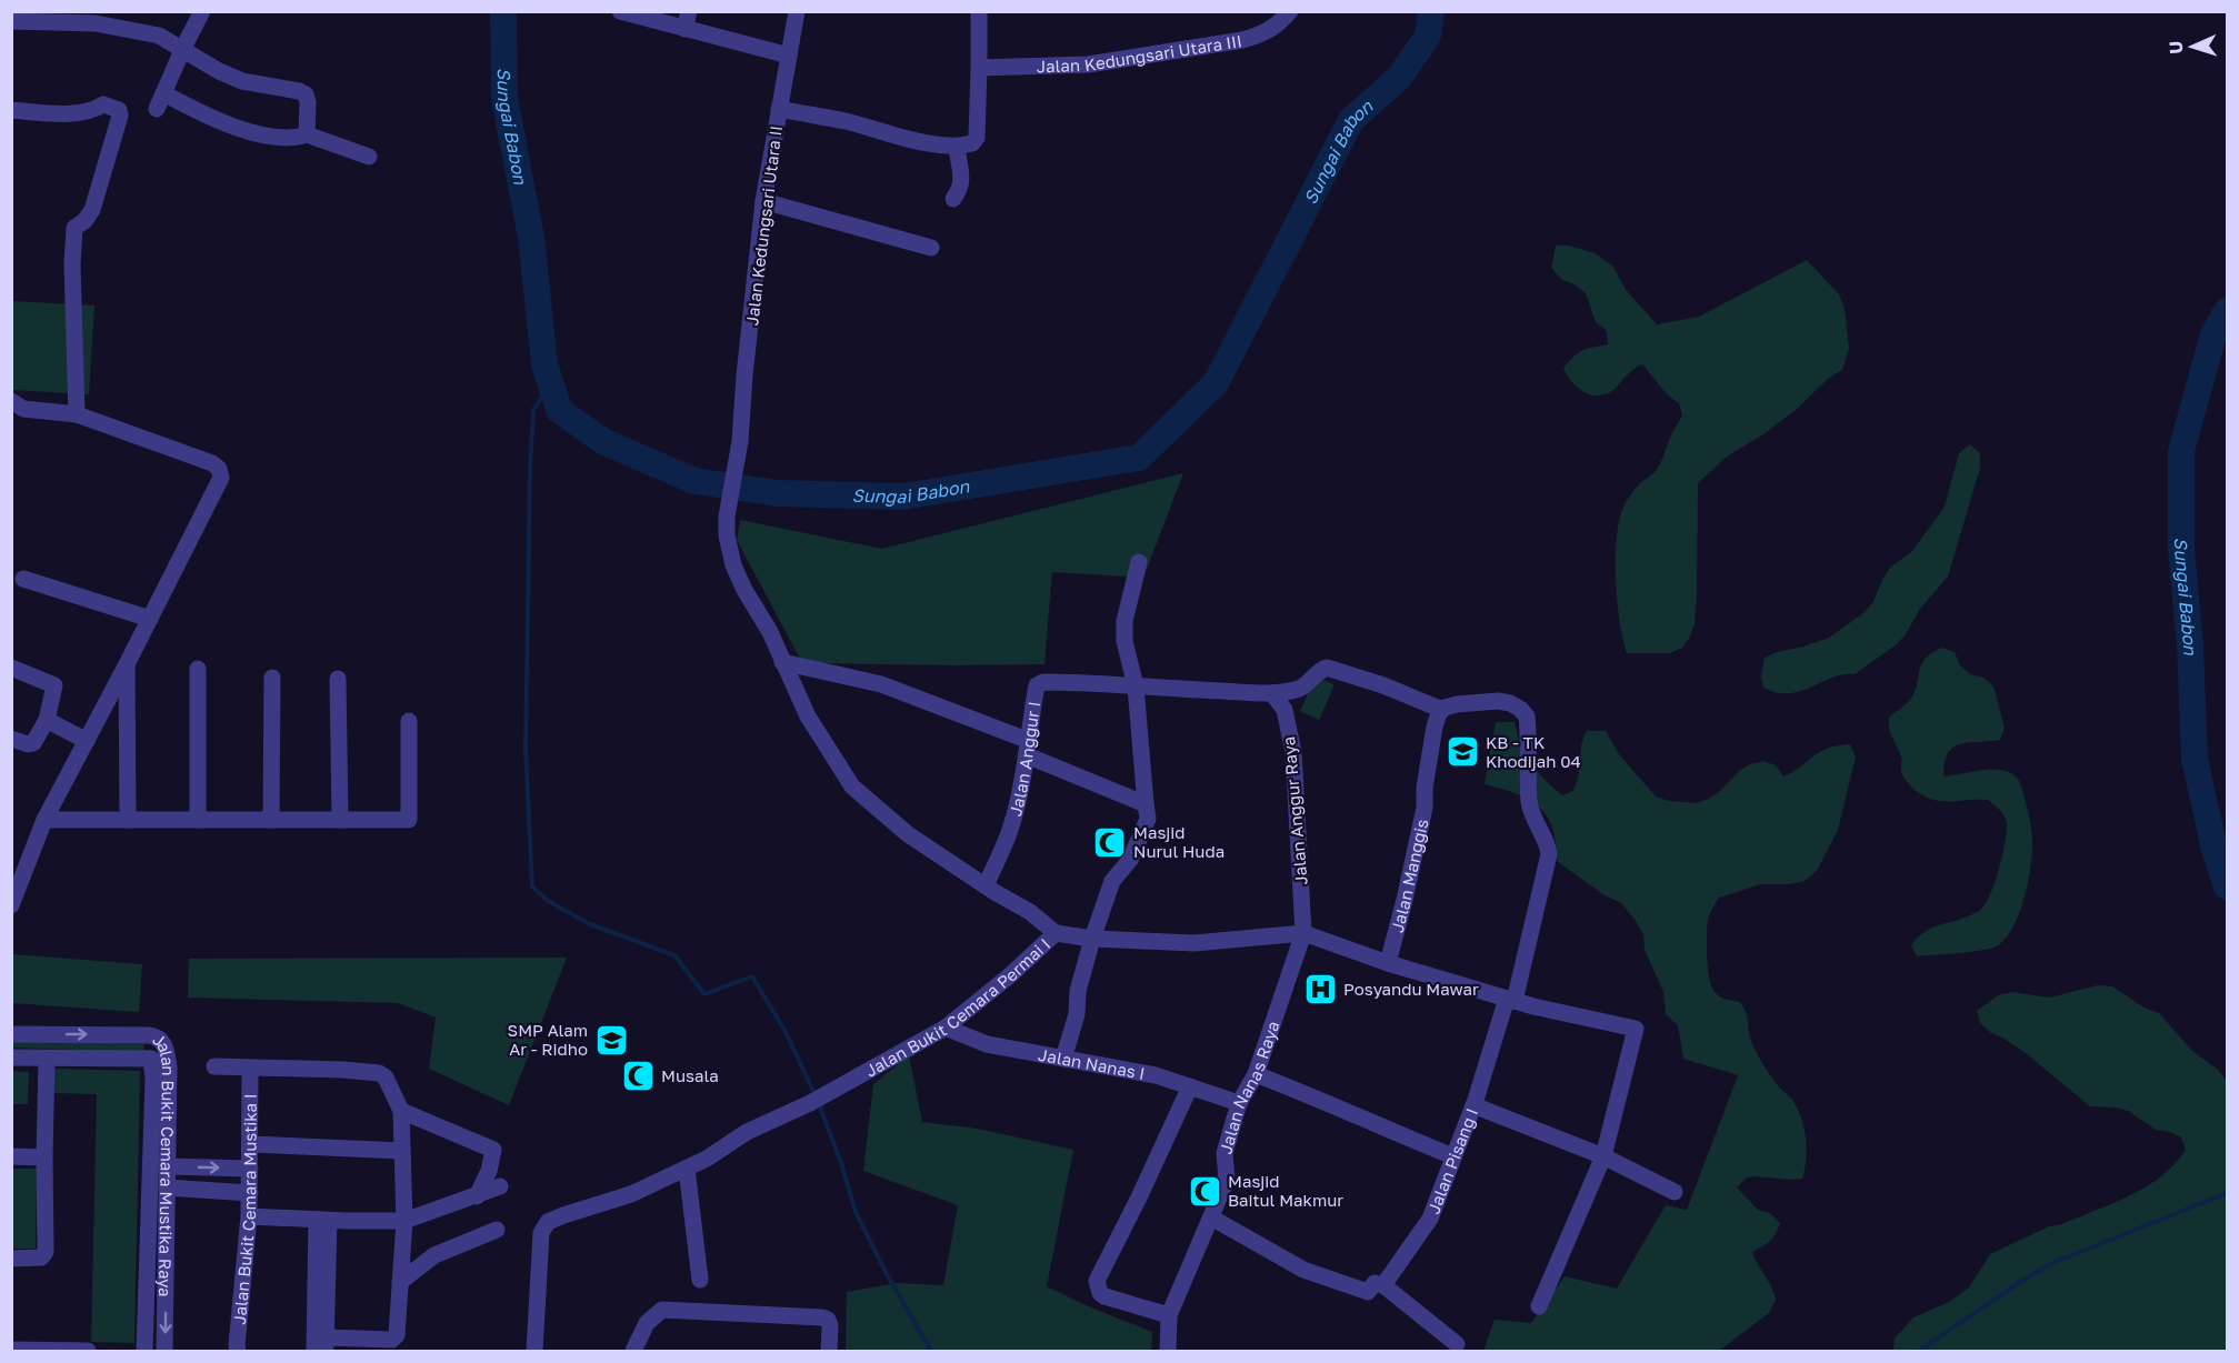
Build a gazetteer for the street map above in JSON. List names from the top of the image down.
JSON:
{
  "streets": {
    "street": [
      "Jalan Kedungsari Utara III",
      "Jalan Kedungsari Utara II",
      "Jalan Anggur I",
      "Jalan Anggur Raya",
      "Jalan Manggis",
      "Jalan Bukit Cemara Permai I",
      "Jalan Nanas I",
      "Jalan Nanas Raya",
      "Jalan Pisang I",
      "Jalan Bukit Cemara Mustika Raya",
      "Jalan Bukit Cemara Mustika I"
    ]
  },
  "crossings": [
    ["Jalan Kedungsari Utara II", "Jalan Anggur I"],
    ["Jalan Kedungsari Utara II", "Jalan Bukit Cemara Permai I"],
    ["Jalan Anggur Raya", "Jalan Bukit Cemara Permai I"],
    ["Jalan Anggur Raya", "Jalan Nanas Raya"],
    ["Jalan Manggis", "Jalan Bukit Cemara Permai I"],
    ["Jalan Manggis", "Jalan Pisang I"],
    ["Jalan Bukit Cemara Permai I", "Jalan Nanas I"],
    ["Jalan Bukit Cemara Permai I", "Jalan Nanas Raya"],
    ["Jalan Bukit Cemara Permai I", "Jalan Pisang I"],
    ["Jalan Nanas I", "Jalan Nanas Raya"]
  ],
  "water": ["Sungai Babon"],
  "places": {
    "school or university": ["KB - TK Khodijah 04", "SMP Alam Ar - Ridho"],
    "mosque": ["Masjid Nurul Huda", "Musala", "Masjid Baitul Makmur"],
    "hospital": ["Posyandu Mawar"]
  },
  "north": "left"
}
